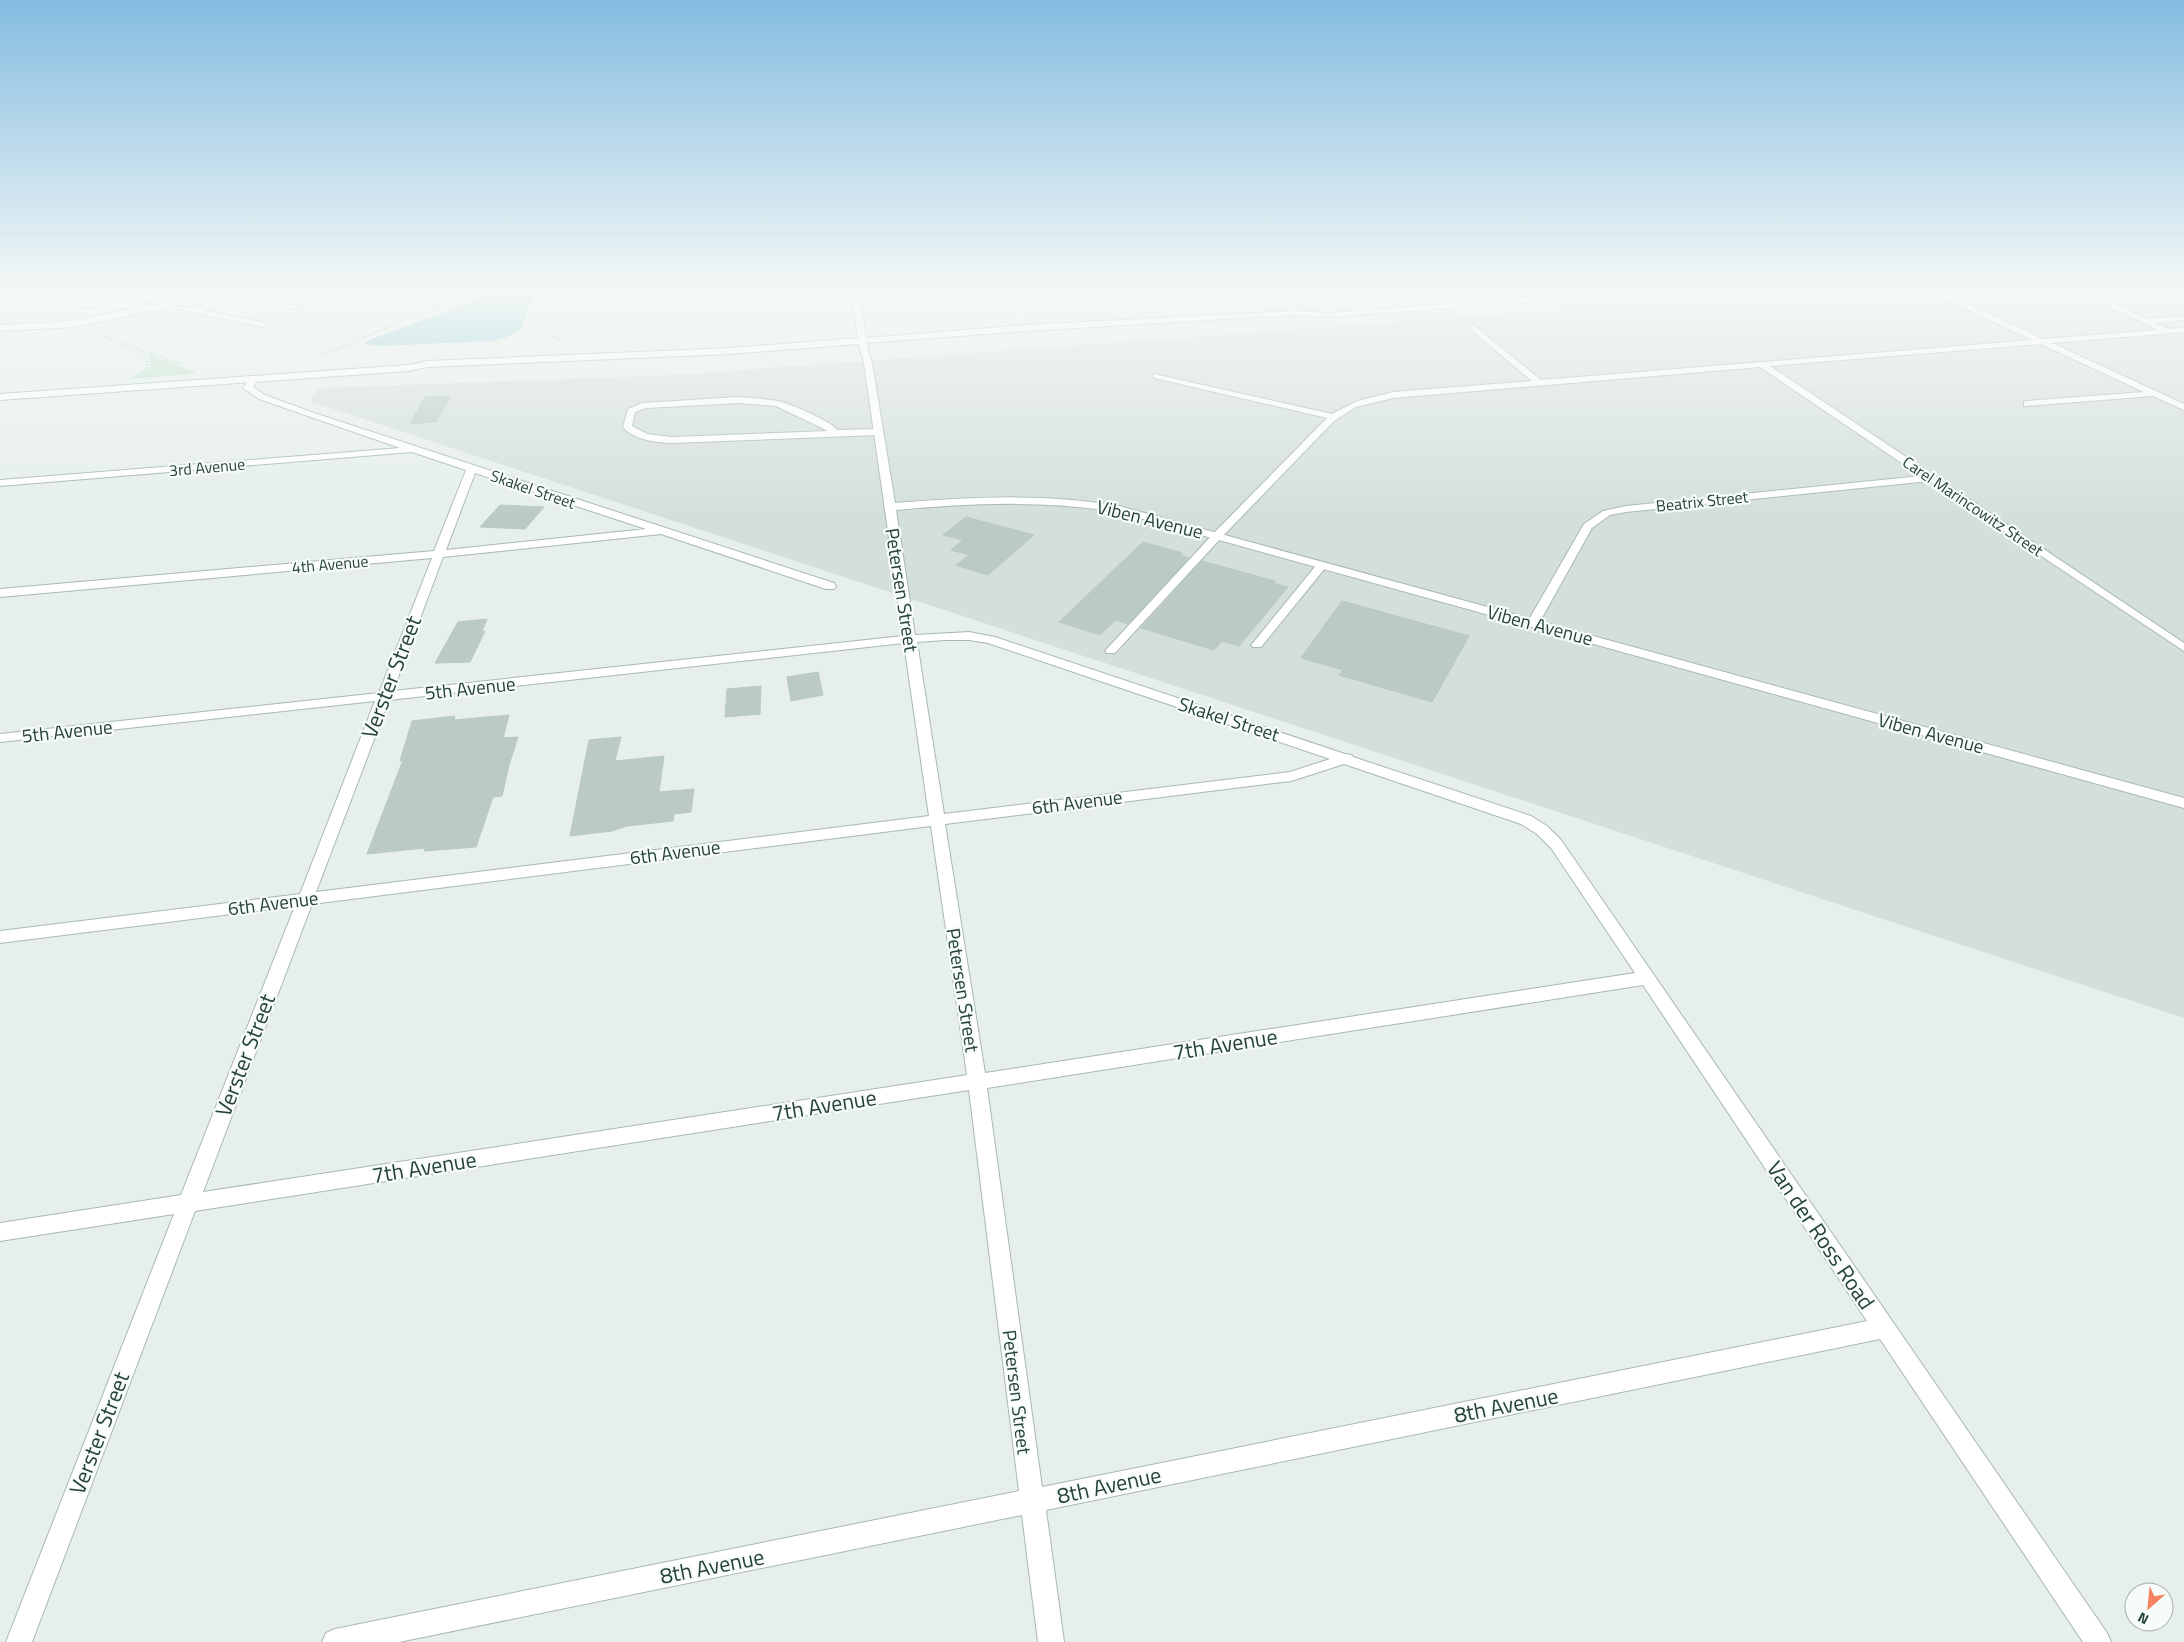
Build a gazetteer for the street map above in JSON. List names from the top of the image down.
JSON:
{
  "streets": {
    "street": [
      "3rd Avenue",
      "Skakel Street",
      "Viben Avenue",
      "4th Avenue",
      "Petersen Street",
      "Verster Street",
      "5th Avenue",
      "6th Avenue",
      "7th Avenue",
      "Van der Ross Road",
      "8th Avenue"
    ],
    "lane": ["Beatrix Street", "Carel Marincowitz Street"]
  },
  "crossings": [
    ["3rd Avenue", "Skakel Street"],
    ["Skakel Street", "4th Avenue"],
    ["Skakel Street", "Petersen Street"],
    ["Skakel Street", "Verster Street"],
    ["Skakel Street", "5th Avenue"],
    ["Skakel Street", "6th Avenue"],
    ["Skakel Street", "Van der Ross Road"],
    ["Beatrix Street", "Carel Marincowitz Street"],
    ["Beatrix Street", "Viben Avenue"],
    ["Viben Avenue", "Petersen Street"],
    ["4th Avenue", "Verster Street"],
    ["Petersen Street", "5th Avenue"],
    ["Petersen Street", "6th Avenue"],
    ["Petersen Street", "7th Avenue"],
    ["Petersen Street", "8th Avenue"],
    ["Verster Street", "5th Avenue"],
    ["Verster Street", "6th Avenue"],
    ["Verster Street", "7th Avenue"],
    ["7th Avenue", "Van der Ross Road"],
    ["Van der Ross Road", "8th Avenue"]
  ],
  "north": "bottom left"
}
